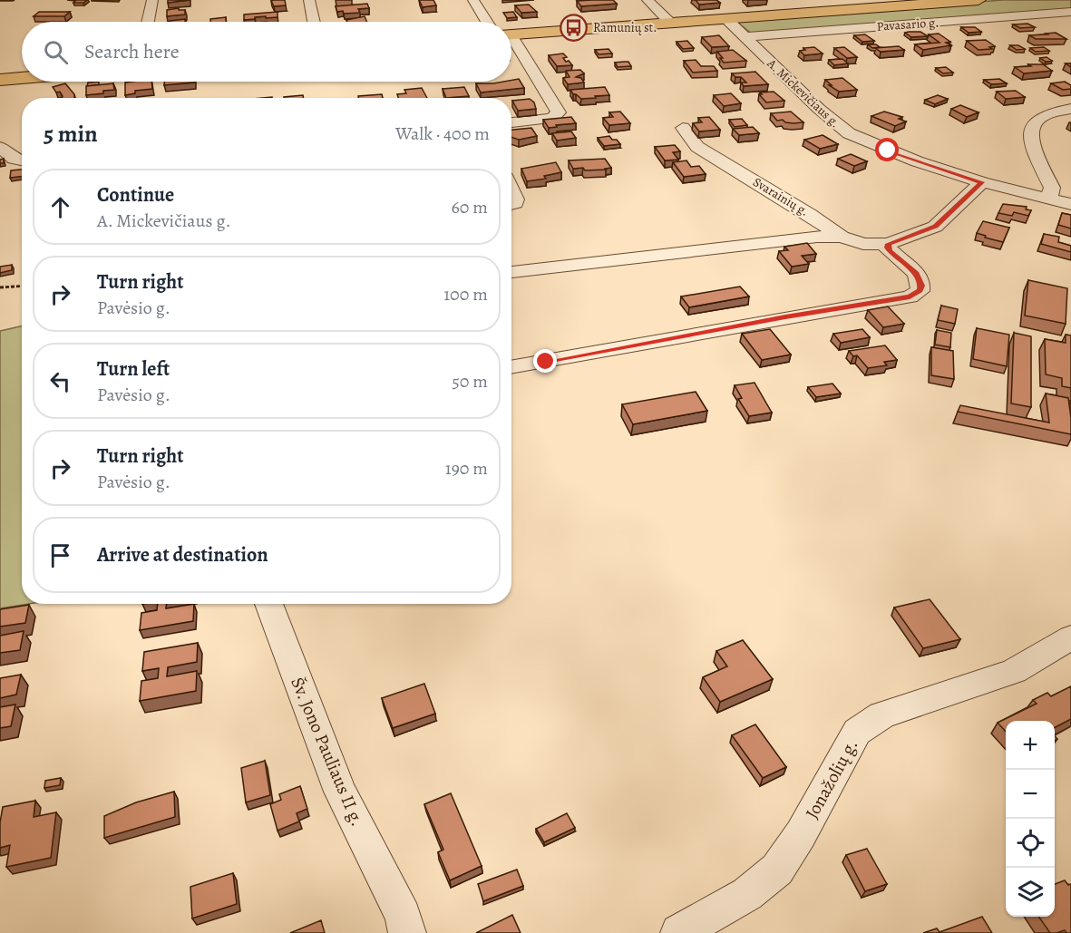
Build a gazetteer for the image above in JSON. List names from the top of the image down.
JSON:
{
  "streets": {
    "street": [
      "Pavasario g.",
      "A. Mickevičiaus g.",
      "Svarainių g.",
      "Šv. Jono Pauliaus II g.",
      "Jonažolių g."
    ]
  },
  "crossings": [
    ["Pavasario g.", "A. Mickevičiaus g."]
  ],
  "places": {
    "bus stop": ["Ramunių st."]
  },
  "page": {
    "search": "Search here",
    "heading": ["5 min", "Walk · 400 m"],
    "list": [
      ["Continue", "A. Mickevičiaus g.", "60 m"],
      ["Turn right", "Pavėsio g.", "100 m"],
      ["Turn left", "Pavėsio g.", "50 m"],
      ["Turn right", "Pavėsio g.", "190 m"],
      "Arrive at destination"
    ],
    "map_buttons": ["+", "−"]
  }
}
